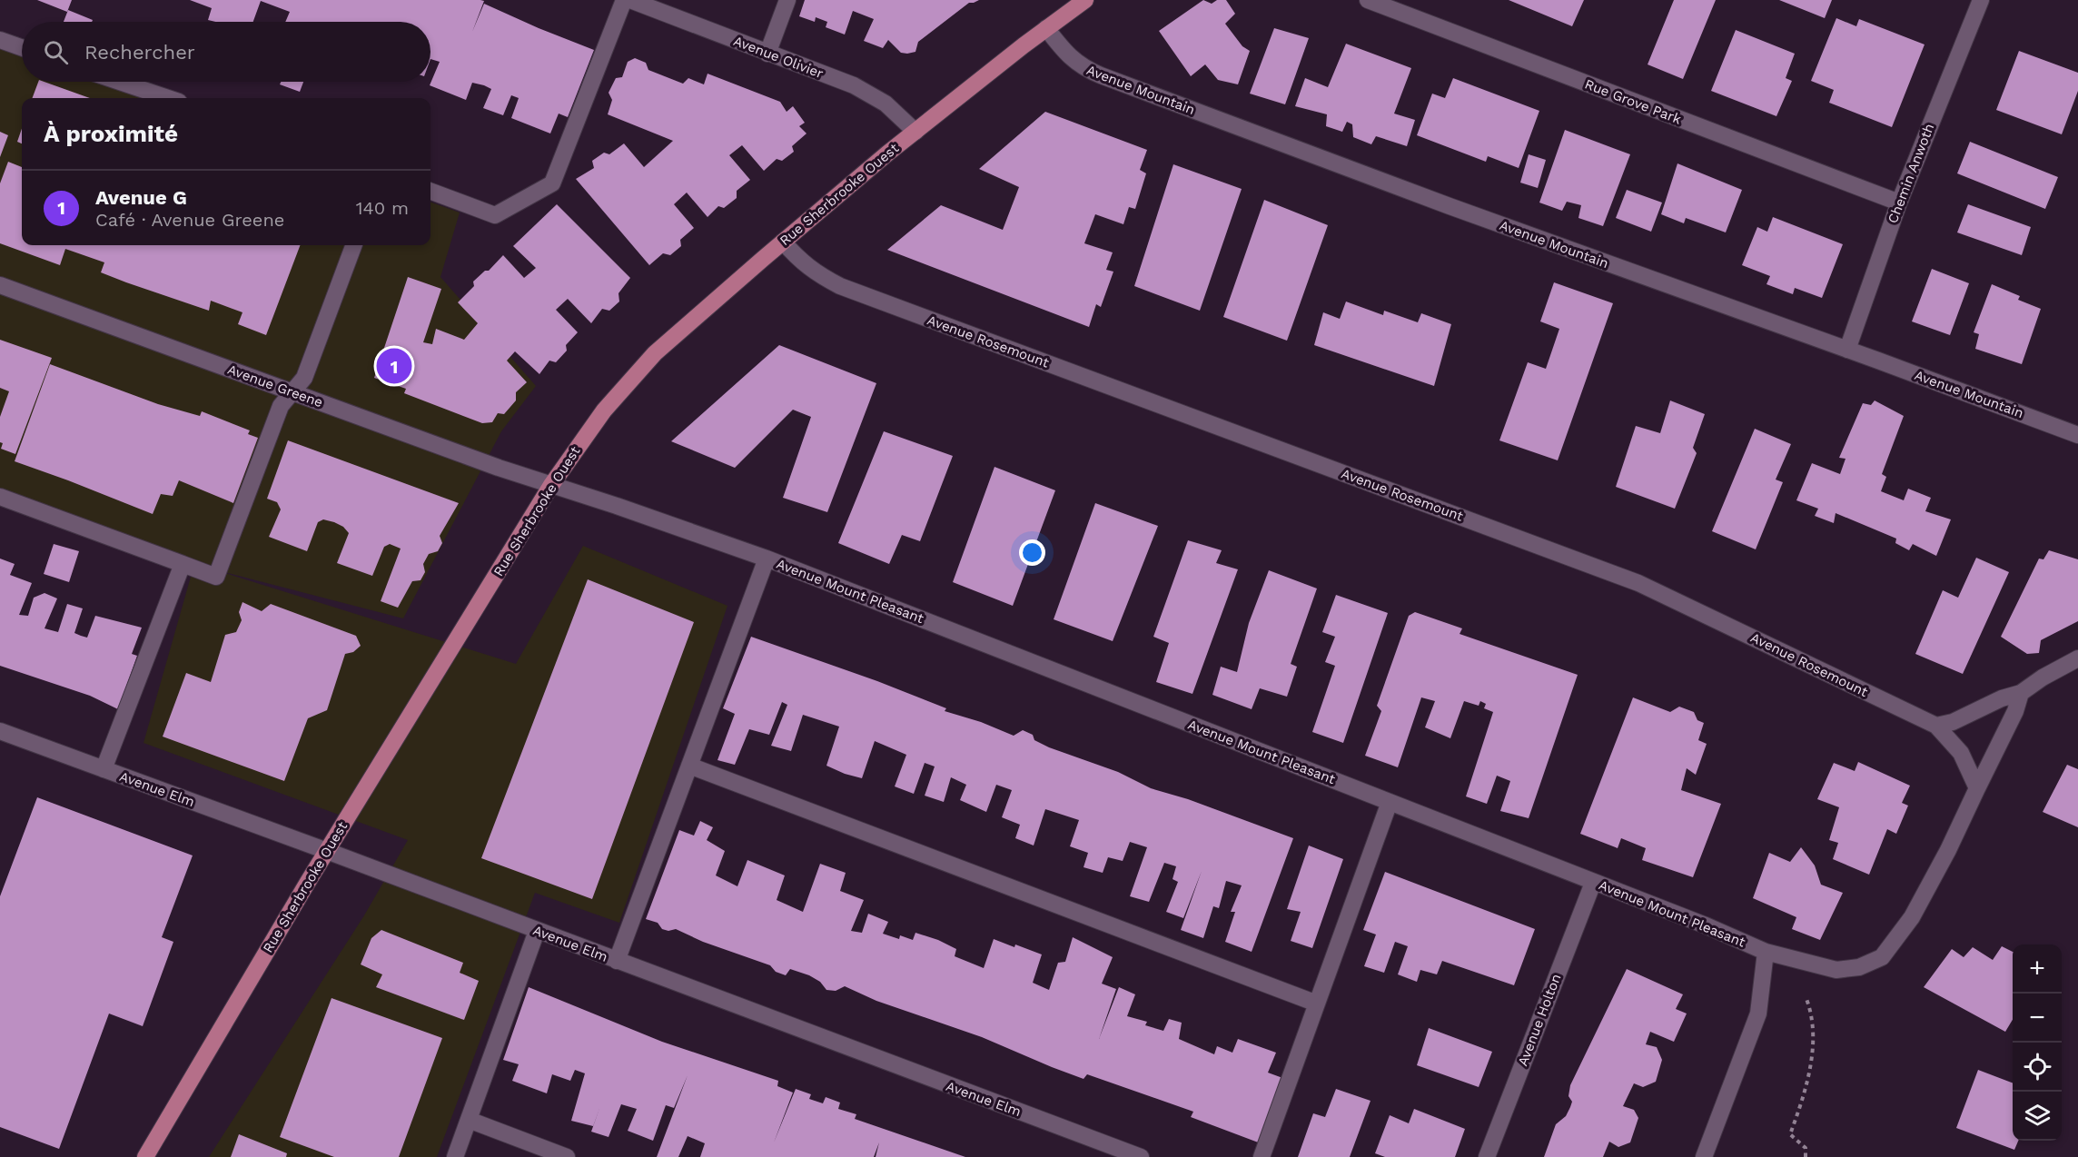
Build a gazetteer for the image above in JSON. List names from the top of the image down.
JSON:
{
  "streets": {
    "main road": ["Rue Sherbrooke Ouest"],
    "street": [
      "Avenue Olivier",
      "Avenue Mountain",
      "Rue Grove Park",
      "Chemin Anwoth",
      "Avenue Rosemount",
      "Avenue Greene",
      "Avenue Mount Pleasant",
      "Avenue Elm",
      "Avenue Holton"
    ]
  },
  "crossings": [
    ["Avenue Olivier", "Rue Sherbrooke Ouest"],
    ["Avenue Mountain", "Chemin Anwoth"],
    ["Avenue Mountain", "Rue Sherbrooke Ouest"],
    ["Rue Grove Park", "Chemin Anwoth"],
    ["Rue Sherbrooke Ouest", "Avenue Rosemount"],
    ["Rue Sherbrooke Ouest", "Avenue Greene"],
    ["Rue Sherbrooke Ouest", "Avenue Mount Pleasant"],
    ["Rue Sherbrooke Ouest", "Avenue Elm"],
    ["Avenue Greene", "Avenue Mount Pleasant"],
    ["Avenue Mount Pleasant", "Avenue Holton"]
  ],
  "page": {
    "search": "Rechercher",
    "heading": "À proximité",
    "list": [
      {
        "mark": "1",
        "name": "Avenue G",
        "note": "Café · Avenue Greene",
        "value": "140 m"
      }
    ],
    "pins": "1",
    "map_buttons": ["+", "−"]
  }
}
